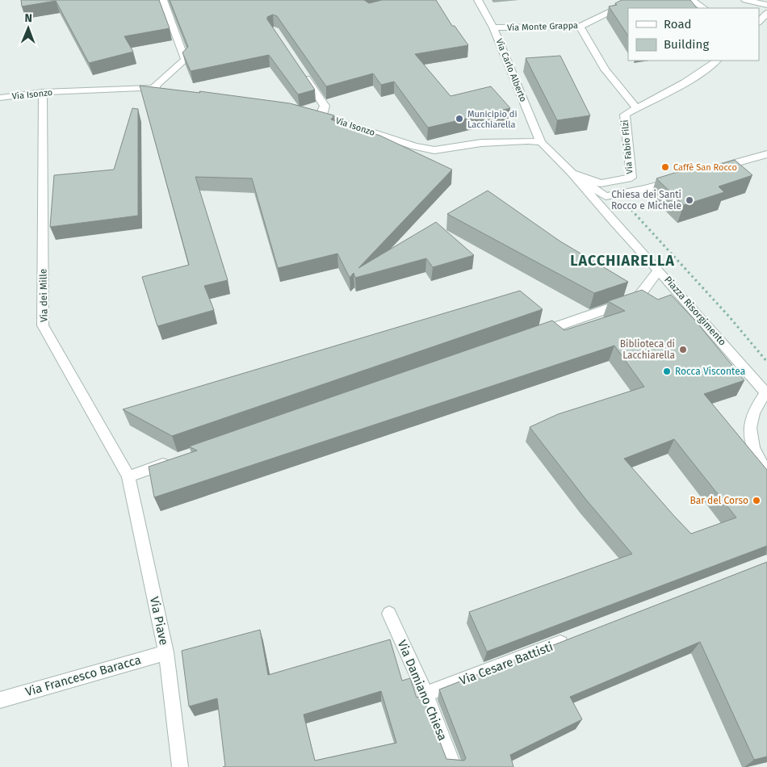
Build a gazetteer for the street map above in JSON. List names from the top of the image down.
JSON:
{
  "streets": {
    "street": [
      "Via Monte Grappa",
      "Via Carlo Alberto",
      "Via Isonzo",
      "Via Fabio Filzi",
      "Via dei Mille",
      "Piazza Risorgimento",
      "Via Piave",
      "Via Cesare Battisti",
      "Via Francesco Baracca",
      "Via Damiano Chiesa"
    ]
  },
  "crossings": [
    ["Via Monte Grappa", "Via Carlo Alberto"],
    ["Via Carlo Alberto", "Via Isonzo"],
    ["Via Carlo Alberto", "Piazza Risorgimento"],
    ["Via Isonzo", "Via dei Mille"],
    ["Via Isonzo", "Piazza Risorgimento"],
    ["Via Fabio Filzi", "Piazza Risorgimento"],
    ["Via dei Mille", "Via Piave"],
    ["Via Piave", "Via Francesco Baracca"],
    ["Via Cesare Battisti", "Via Damiano Chiesa"]
  ],
  "districts": ["LACCHIARELLA"],
  "places": [
    "Municipio di Lacchiarella",
    "Caffè San Rocco",
    "Chiesa dei Santi Rocco e Michele",
    "Biblioteca di Lacchiarella",
    "Rocca Viscontea",
    "Bar del Corso"
  ],
  "legend": ["Road", "Building"],
  "north": "top"
}
